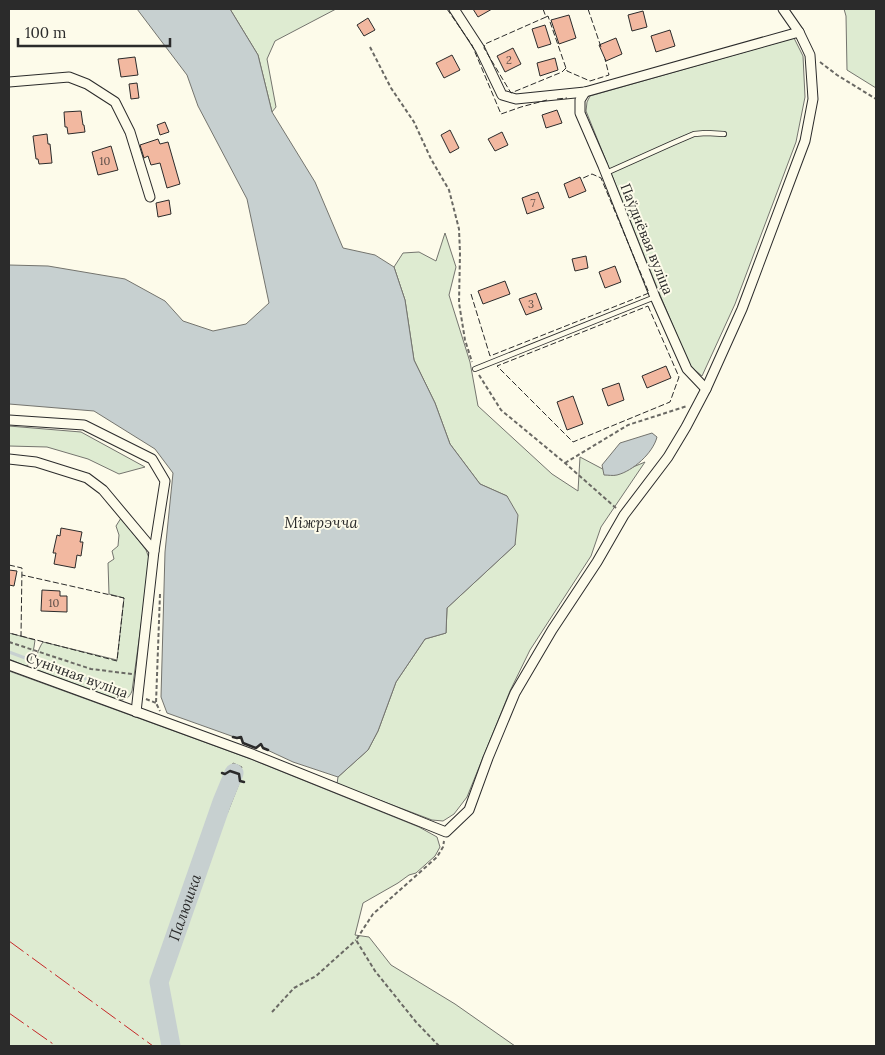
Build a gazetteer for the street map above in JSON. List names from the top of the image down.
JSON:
{
  "streets": {
    "street": ["Паўднёвая вуліца", "Сунічная вуліца"]
  },
  "water": ["Міжрэчча", "Палюшка"],
  "house_numbers": [
    "2",
    "10",
    "7",
    "3",
    "10"
  ],
  "scale_bar": "100 m"
}
